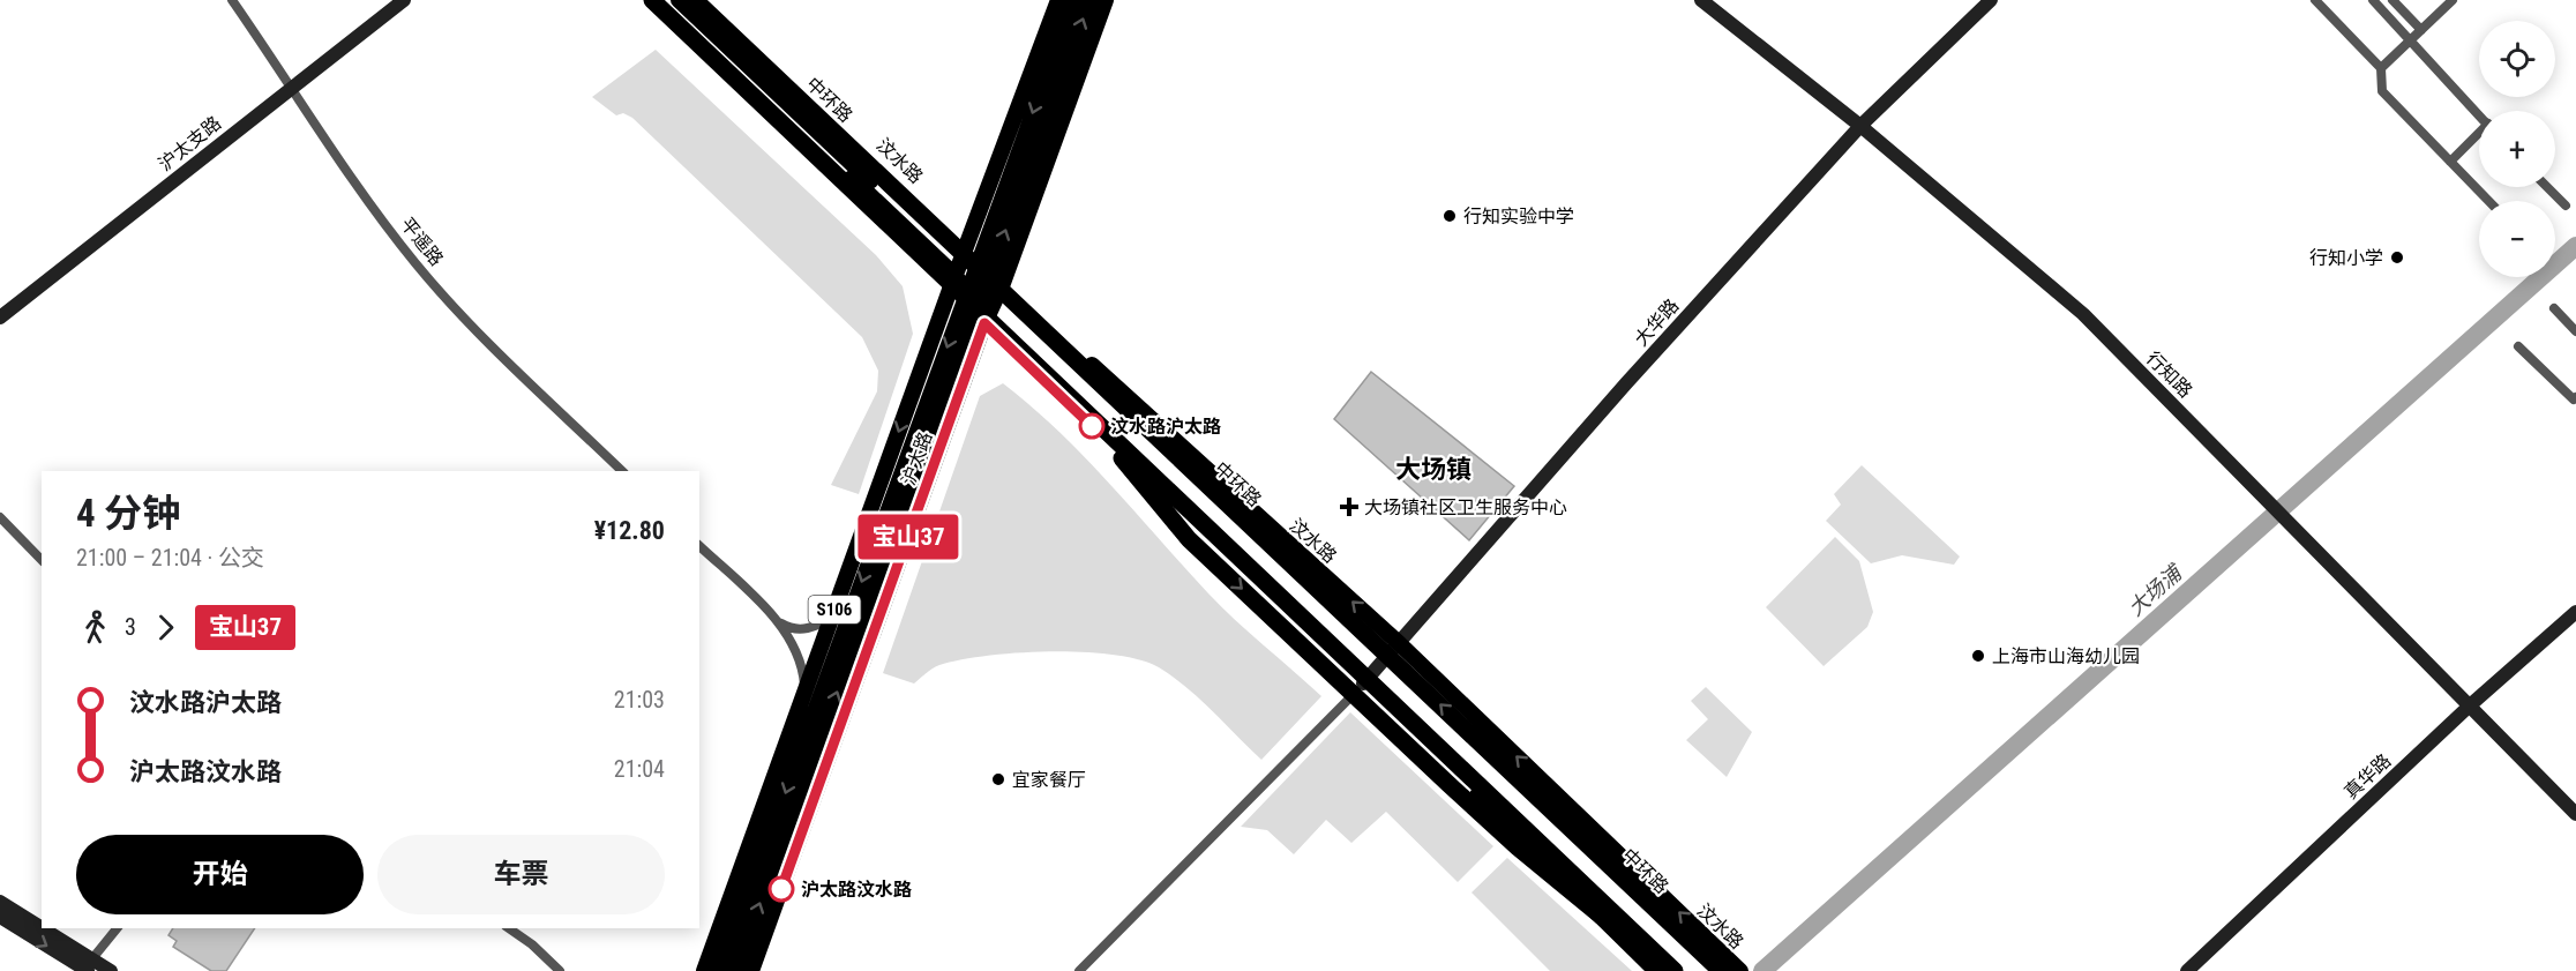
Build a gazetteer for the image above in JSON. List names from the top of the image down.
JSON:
{
  "streets": {
    "highway": ["中环路"],
    "main road": ["汶水路", "沪太路", "S106"],
    "street": [
      "沪太支路",
      "平遥路",
      "大华路",
      "行知路",
      "真华路"
    ]
  },
  "crossings": [
    ["中环路", "汶水路"],
    ["沪太支路", "平遥路"],
    ["汶水路", "大华路"],
    ["汶水路", "沪太路"],
    ["大华路", "行知路"],
    ["行知路", "真华路"]
  ],
  "districts": ["大场镇"],
  "water": ["大场浦"],
  "places": {
    "other": [
      "行知实验中学",
      "行知小学",
      "汶水路沪太路",
      "上海市山海幼儿园",
      "宜家餐厅",
      "沪太路汶水路"
    ],
    "health": ["大场镇社区卫生服务中心"]
  },
  "lines": ["bus line 宝山37"],
  "page": {
    "on_map": "宝山37",
    "map_buttons": ["+", "−"],
    "heading": ["4 分钟", "21:00 – 21:04 · 公交", "¥12.80"],
    "legs": ["3", "宝山37"],
    "list": [
      {
        "name": "汶水路沪太路",
        "value": "21:03"
      },
      {
        "name": "沪太路汶水路",
        "value": "21:04"
      }
    ],
    "buttons": ["开始", "车票"]
  }
}
